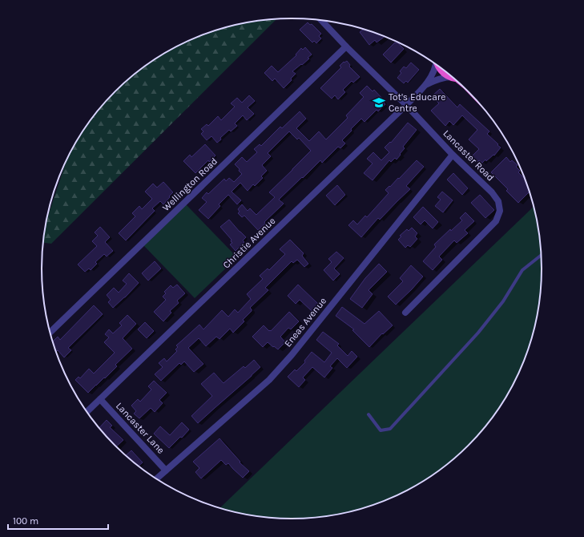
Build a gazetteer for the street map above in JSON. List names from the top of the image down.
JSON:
{
  "streets": {
    "street": [
      "Lancaster Road",
      "Wellington Road",
      "Christie Avenue",
      "Eneas Avenue",
      "Lancaster Lane"
    ]
  },
  "crossings": [
    ["Lancaster Road", "Wellington Road"],
    ["Lancaster Road", "Christie Avenue"],
    ["Lancaster Road", "Eneas Avenue"],
    ["Christie Avenue", "Lancaster Lane"],
    ["Eneas Avenue", "Lancaster Lane"]
  ],
  "places": {
    "school or university": ["Tot's Educare Centre"]
  },
  "scale_bar": "100 m"
}
